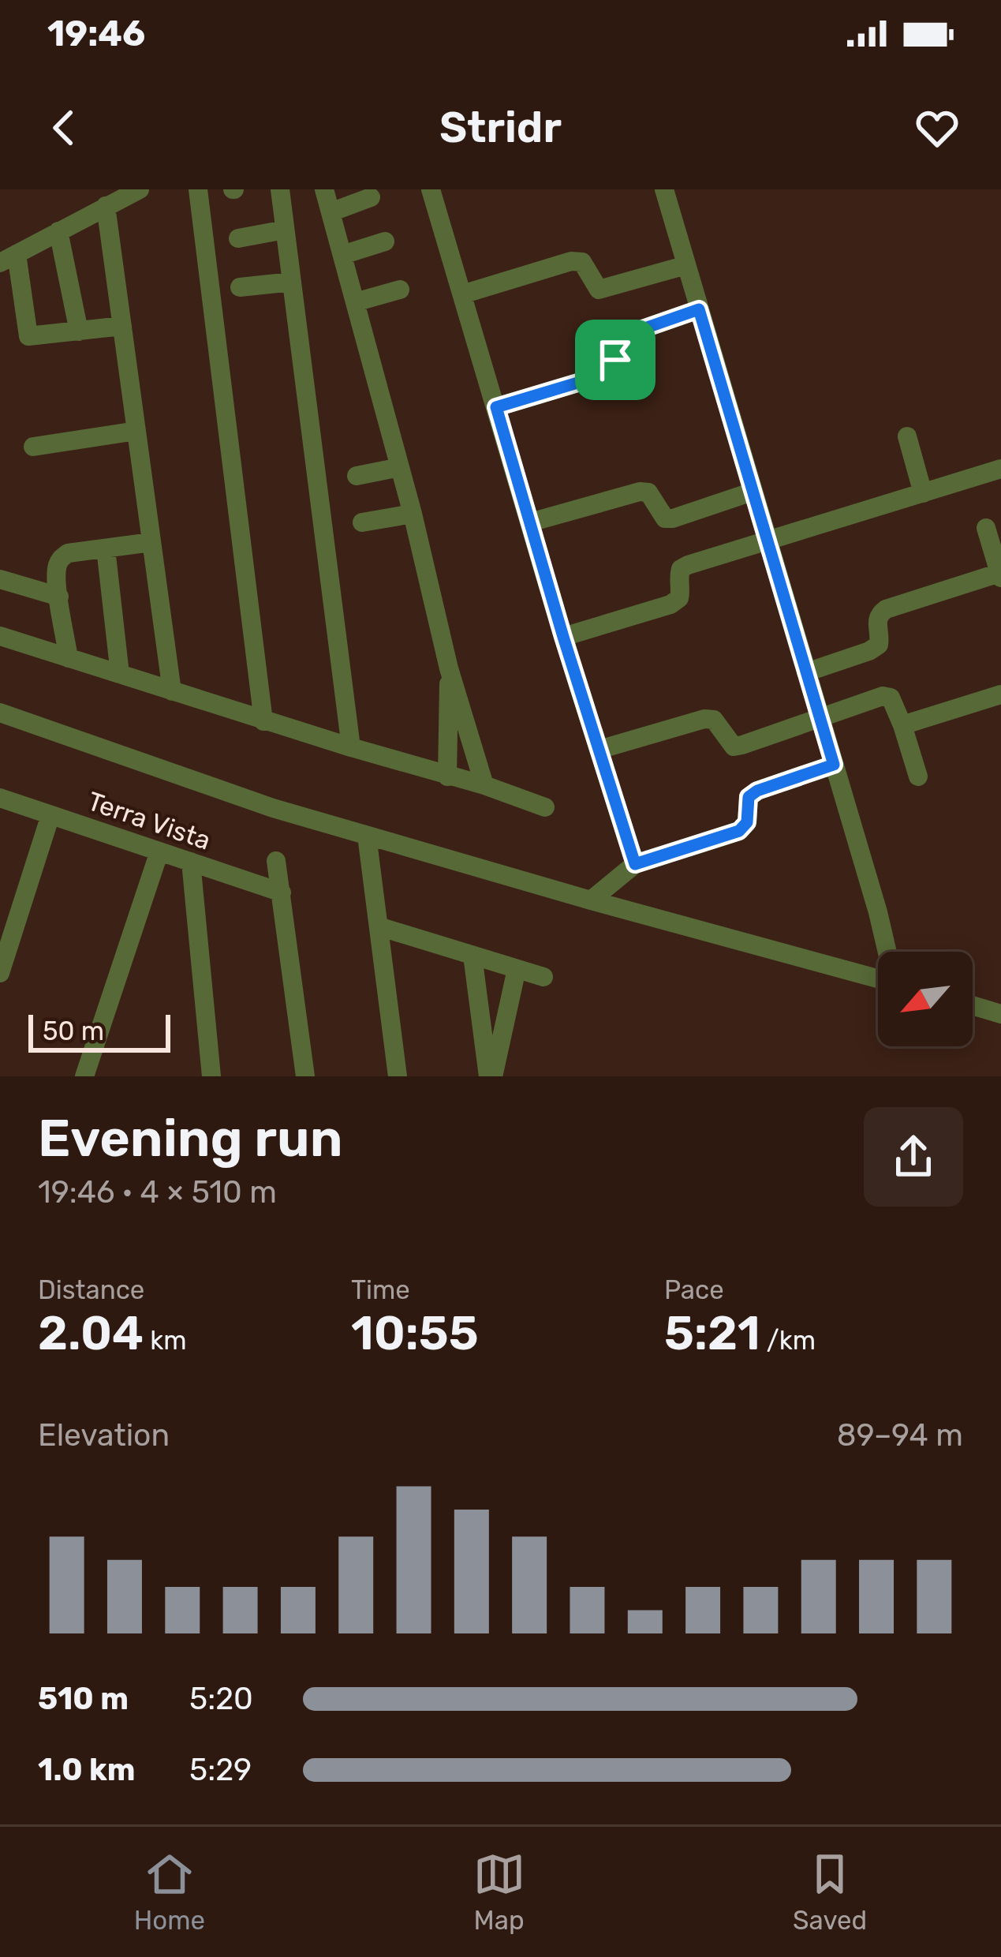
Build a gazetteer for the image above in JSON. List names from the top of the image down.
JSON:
{
  "streets": {
    "street": ["Terra Vista"]
  },
  "scale_bar": "50 m",
  "north": "bottom left",
  "page": {
    "status": "19:46",
    "header": "Stridr",
    "scale": "50 m",
    "heading": ["Evening run", "19:46 · 4 × 510 m"],
    "stats": [
      ["Distance", "2.04 km"],
      ["Time", "10:55"],
      ["Pace", "5:21 /km"]
    ],
    "chart": ["Elevation", "89–94 m"],
    "list": [
      {
        "name": "510 m",
        "note": "5:20"
      },
      {
        "name": "1.0 km",
        "note": "5:29"
      }
    ],
    "tabs": ["Home", "Map", "Saved"]
  }
}
